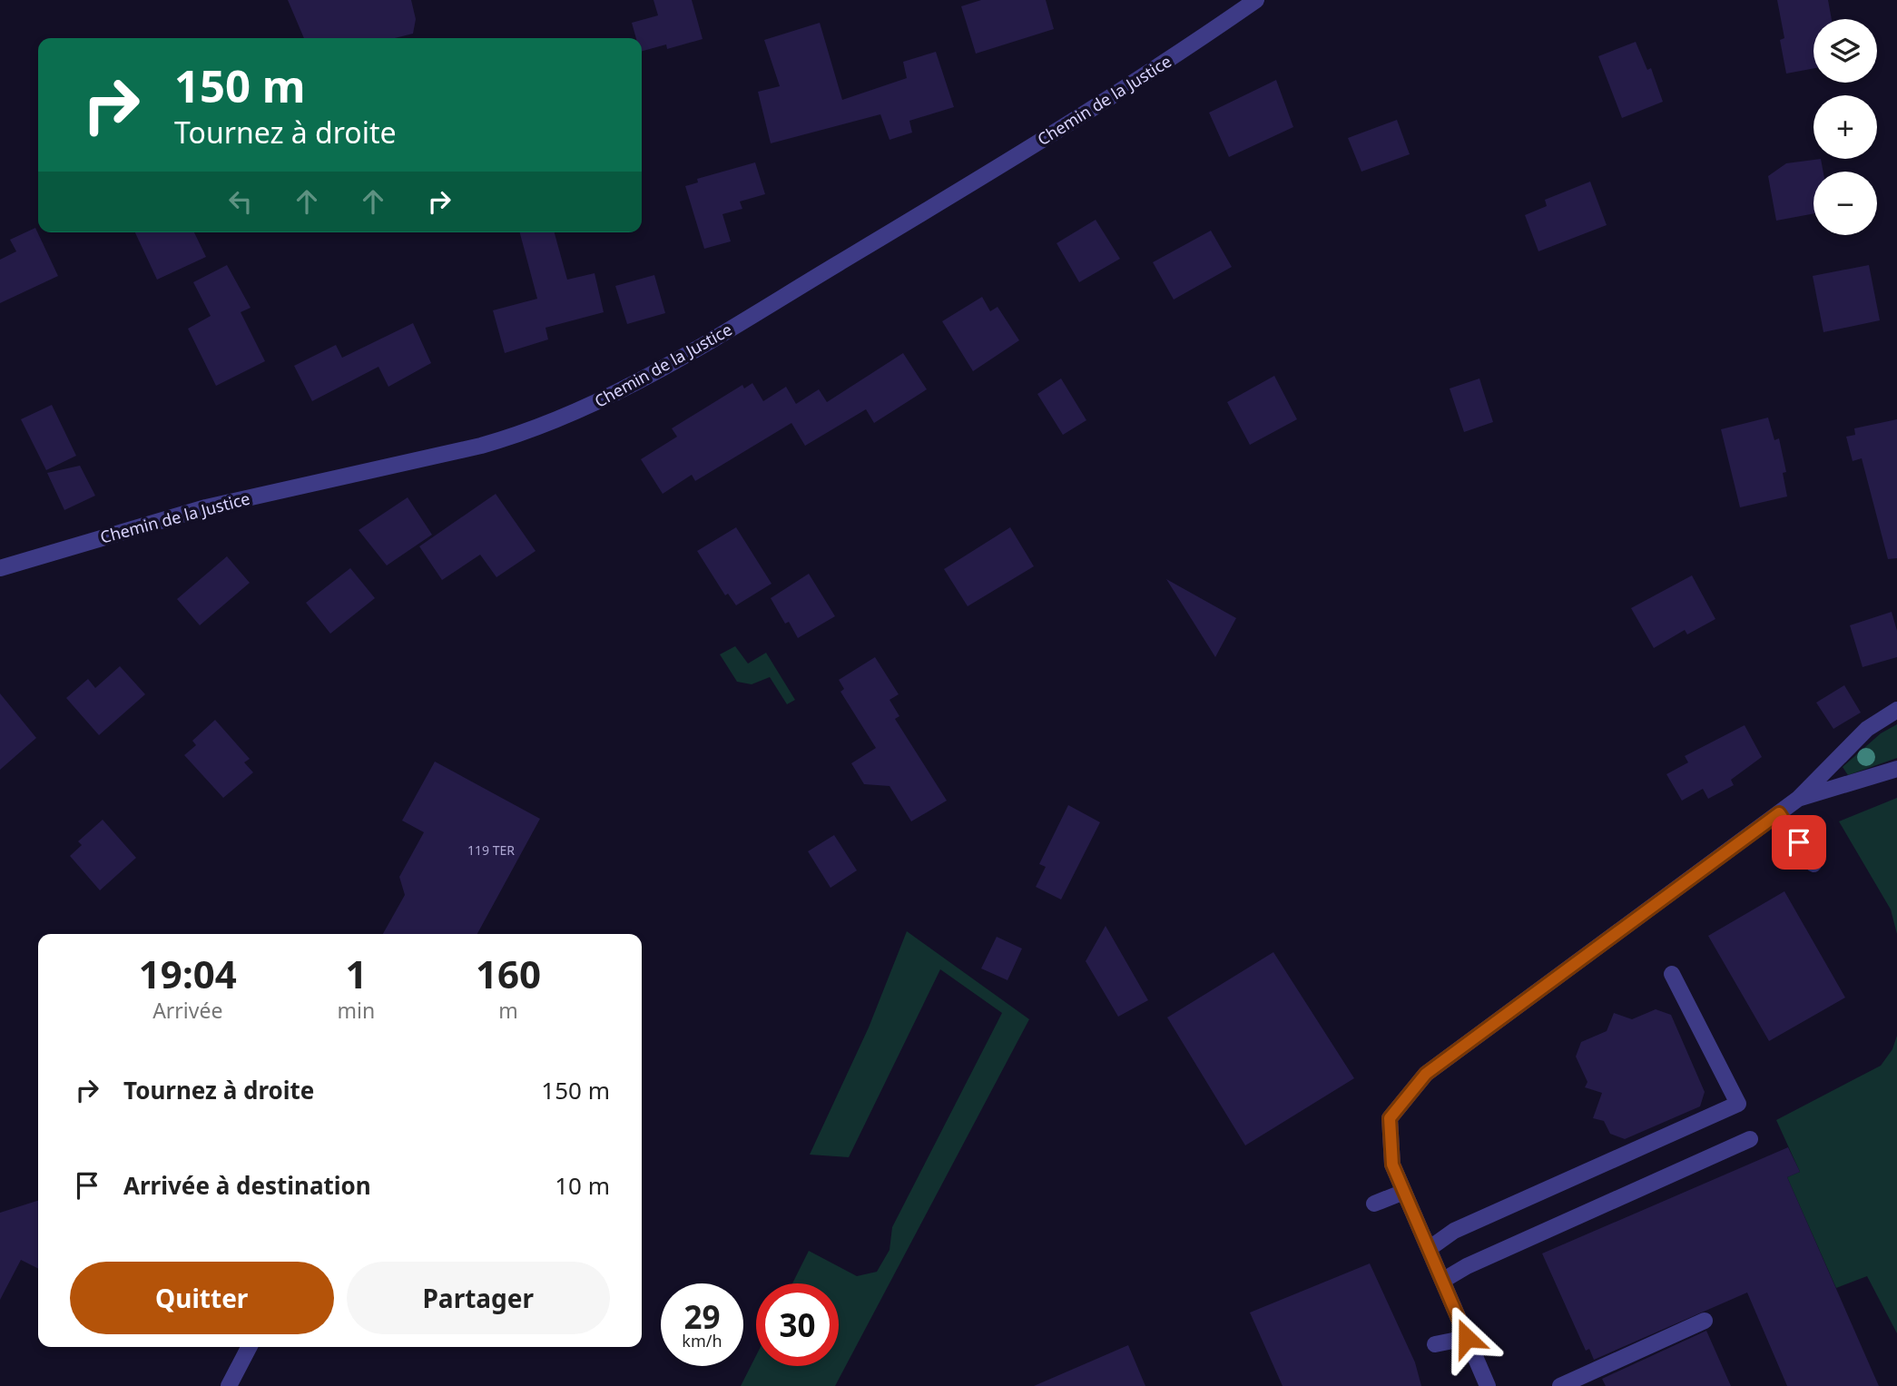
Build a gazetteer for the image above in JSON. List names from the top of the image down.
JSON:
{
  "streets": {
    "street": ["Chemin de la Justice"]
  },
  "house_numbers": ["119 TER"],
  "page": {
    "map_buttons": ["+", "−"],
    "turn": ["150 m", "Tournez à droite"],
    "eta": [
      "19:04",
      "Arrivée",
      "1",
      "min",
      "160",
      "m"
    ],
    "list": [
      {
        "name": "Tournez à droite",
        "value": "150 m"
      },
      {
        "name": "Arrivée à destination",
        "value": "10 m"
      }
    ],
    "buttons": ["Quitter", "Partager"],
    "speed": "29 km/h",
    "limit": "30"
  }
}
